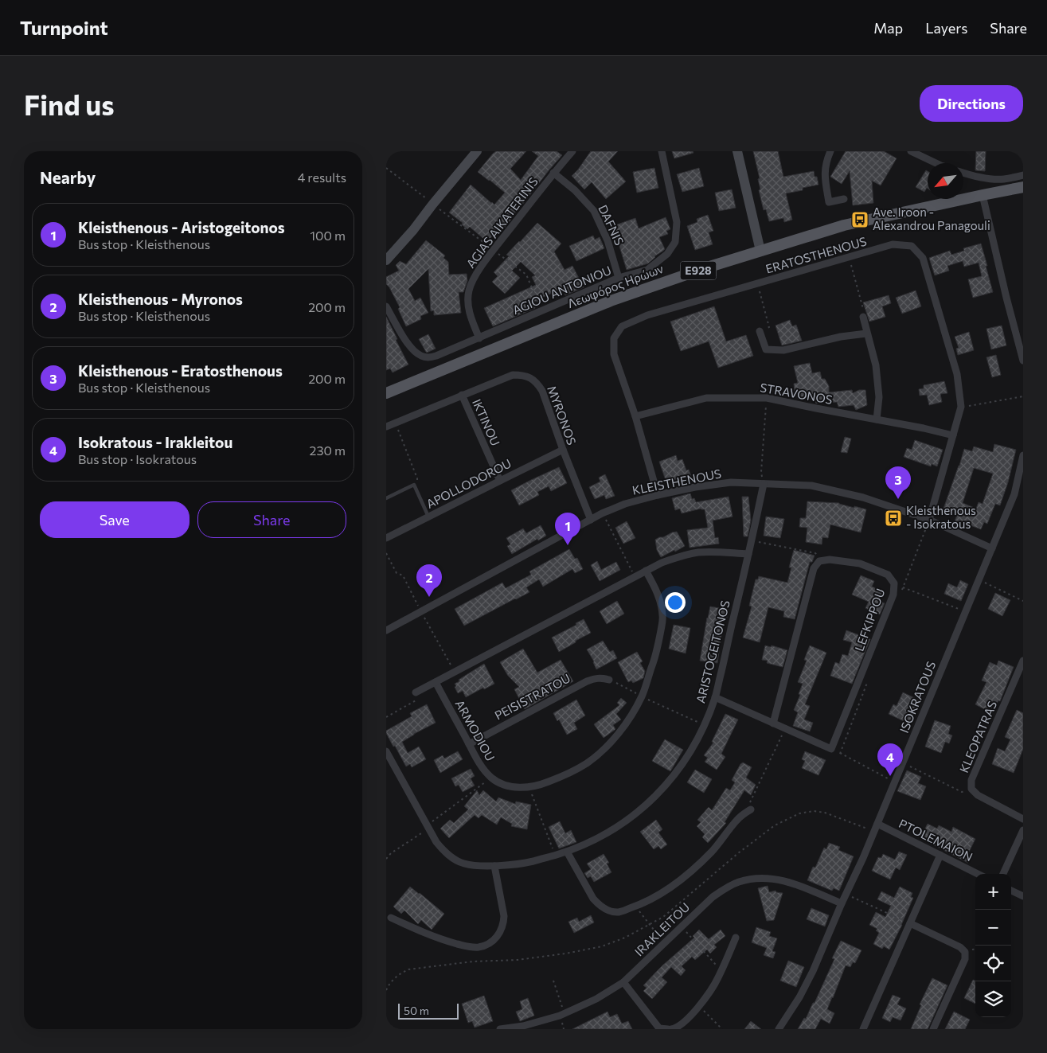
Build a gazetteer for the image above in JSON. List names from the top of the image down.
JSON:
{
  "streets": {
    "main road": ["E928", "Λεωφόρος Ηρώων"],
    "street": [
      "AGIAS AIKATERINIS",
      "DAFNIS",
      "ERATOSTHENOUS",
      "AGIOU ANTONIOU",
      "STRAVONOS",
      "MYRONOS",
      "IKTINOU",
      "KLEISTHENOUS",
      "APOLLODOROU",
      "LEFKIPPOU",
      "ARISTOGEITONOS",
      "PEISISTRATOU",
      "ISOKRATOUS",
      "ARMODIOU",
      "KLEOPATRAS",
      "PTOLEMAION",
      "IRAKLEITOU"
    ]
  },
  "crossings": [
    ["AGIAS AIKATERINIS", "DAFNIS"],
    ["AGIAS AIKATERINIS", "AGIOU ANTONIOU"],
    ["DAFNIS", "AGIOU ANTONIOU"],
    ["ERATOSTHENOUS", "STRAVONOS"],
    ["ERATOSTHENOUS", "KLEISTHENOUS"],
    ["MYRONOS", "IKTINOU"],
    ["MYRONOS", "KLEISTHENOUS"],
    ["MYRONOS", "APOLLODOROU"],
    ["IKTINOU", "APOLLODOROU"],
    ["KLEISTHENOUS", "ARISTOGEITONOS"],
    ["KLEISTHENOUS", "ISOKRATOUS"],
    ["PEISISTRATOU", "ARMODIOU"],
    ["ISOKRATOUS", "PTOLEMAION"],
    ["ISOKRATOUS", "IRAKLEITOU"]
  ],
  "places": {
    "bus stop": ["Ave. Iroon - Alexandrou Panagouli", "Kleisthenous - Isokratous"]
  },
  "scale_bar": "50 m",
  "north": "bottom left",
  "page": {
    "header": "Turnpoint",
    "nav": ["Map", "Layers", "Share"],
    "buttons": [
      "Directions",
      ["Save", "Share"]
    ],
    "title": "Find us",
    "heading": ["Nearby", "4 results"],
    "list": [
      {
        "mark": "1",
        "name": "Kleisthenous - Aristogeitonos",
        "note": "Bus stop · Kleisthenous",
        "value": "100 m"
      },
      {
        "mark": "2",
        "name": "Kleisthenous - Myronos",
        "note": "Bus stop · Kleisthenous",
        "value": "200 m"
      },
      {
        "mark": "3",
        "name": "Kleisthenous - Eratosthenous",
        "note": "Bus stop · Kleisthenous",
        "value": "200 m"
      },
      {
        "mark": "4",
        "name": "Isokratous - Irakleitou",
        "note": "Bus stop · Isokratous",
        "value": "230 m"
      }
    ],
    "pins": [
      "3",
      "1",
      "2",
      "4"
    ],
    "map_buttons": ["+", "−"],
    "scale": "50 m"
  }
}
